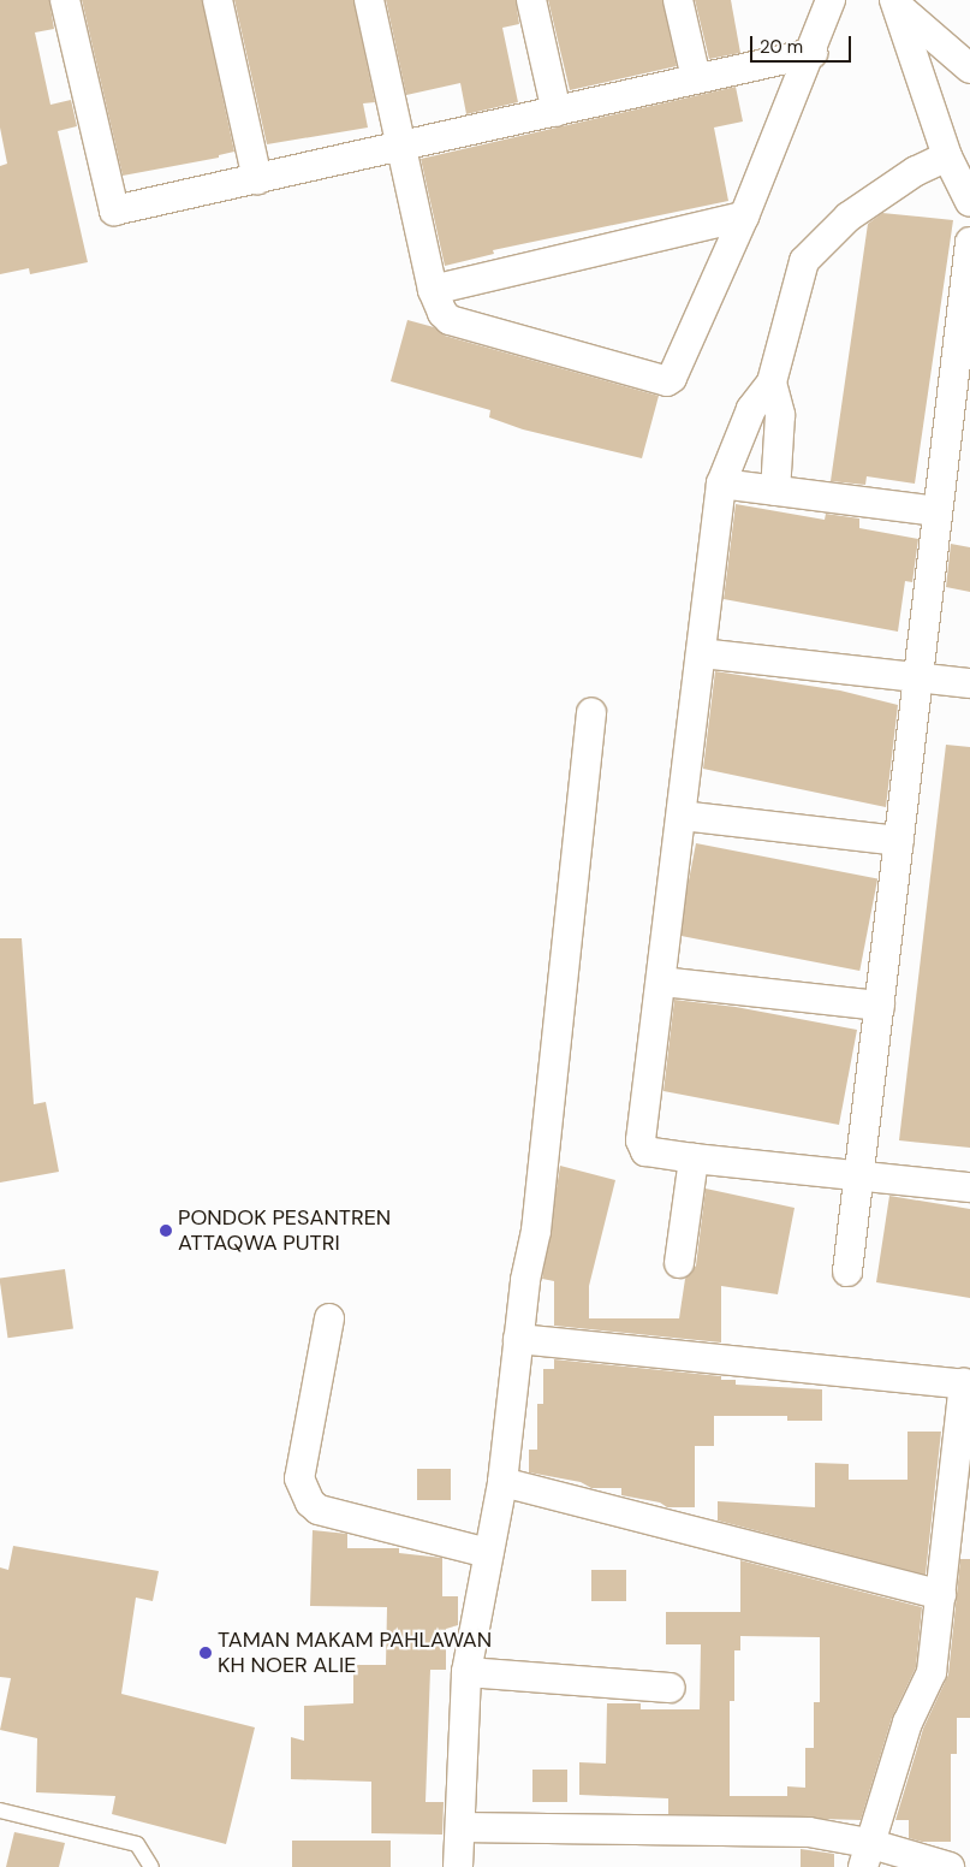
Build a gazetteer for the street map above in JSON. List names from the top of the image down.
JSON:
{
  "places": ["PONDOK PESANTREN ATTAQWA PUTRI", "TAMAN MAKAM PAHLAWAN KH NOER ALIE"],
  "scale_bar": "20 m"
}
